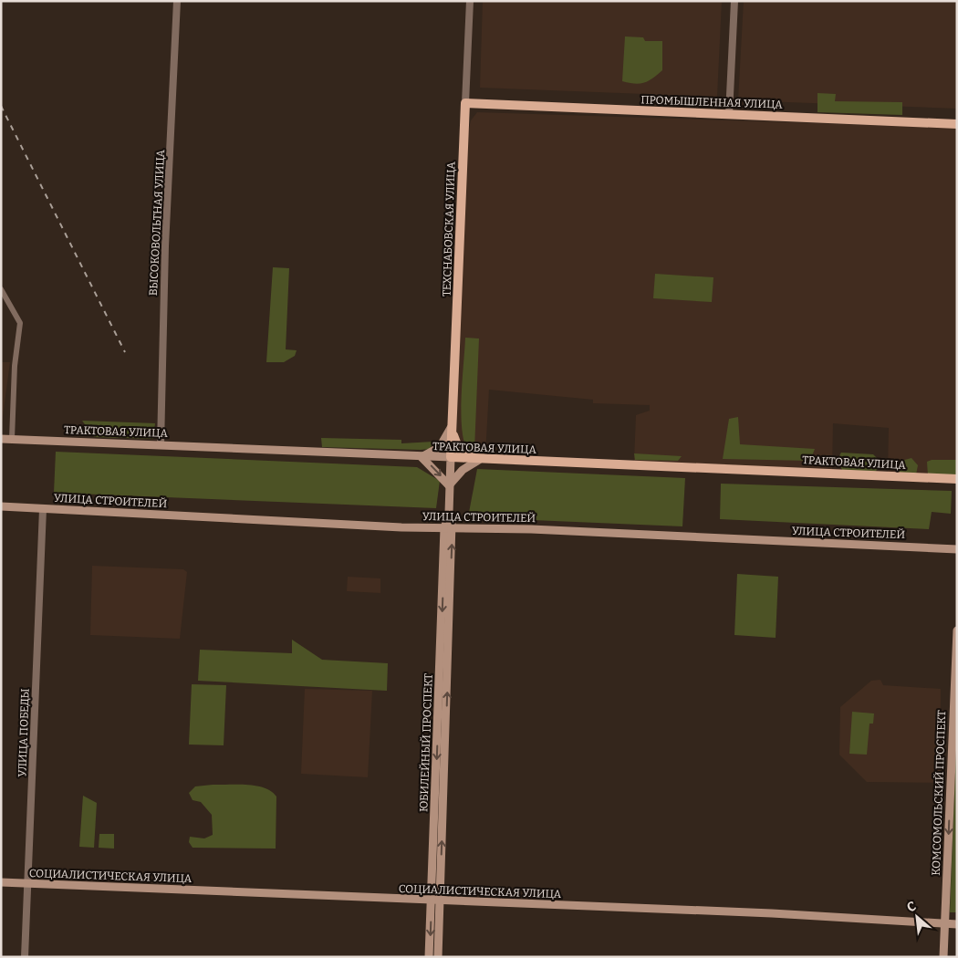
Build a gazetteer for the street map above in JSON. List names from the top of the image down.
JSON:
{
  "streets": {
    "main road": [
      "ПРОМЫШЛЕННАЯ УЛИЦА",
      "ТЕХСНАБОВСКАЯ УЛИЦА",
      "ТРАКТОВАЯ УЛИЦА",
      "УЛИЦА СТРОИТЕЛЕЙ",
      "КОМСОМОЛЬСКИЙ ПРОСПЕКТ",
      "СОЦИАЛИСТИЧЕСКАЯ УЛИЦА"
    ],
    "street": ["ВЫСОКОВОЛЬТНАЯ УЛИЦА", "УЛИЦА ПОБЕДЫ"]
  },
  "crossings": [
    ["ПРОМЫШЛЕННАЯ УЛИЦА", "ТЕХСНАБОВСКАЯ УЛИЦА"],
    ["ВЫСОКОВОЛЬТНАЯ УЛИЦА", "ТРАКТОВАЯ УЛИЦА"],
    ["ТЕХСНАБОВСКАЯ УЛИЦА", "ТРАКТОВАЯ УЛИЦА"],
    ["УЛИЦА СТРОИТЕЛЕЙ", "УЛИЦА ПОБЕДЫ"],
    ["УЛИЦА ПОБЕДЫ", "СОЦИАЛИСТИЧЕСКАЯ УЛИЦА"],
    ["КОМСОМОЛЬСКИЙ ПРОСПЕКТ", "СОЦИАЛИСТИЧЕСКАЯ УЛИЦА"]
  ],
  "one_way": ["КОМСОМОЛЬСКИЙ ПРОСПЕКТ"],
  "north": "top left"
}
